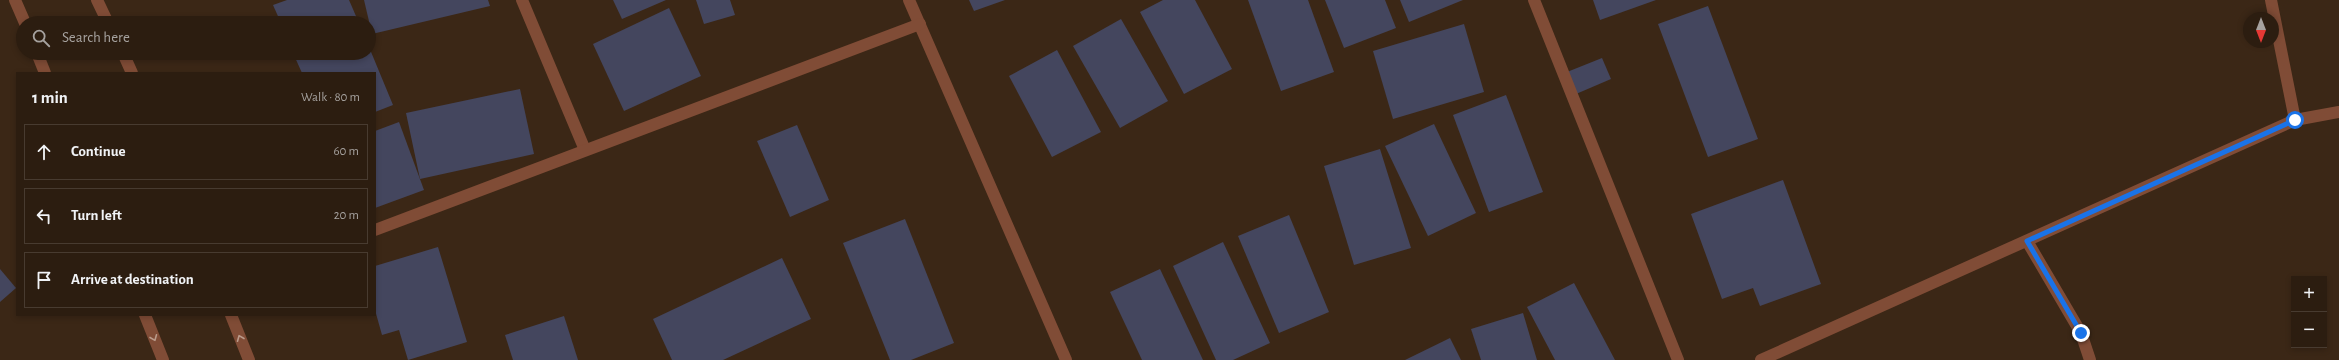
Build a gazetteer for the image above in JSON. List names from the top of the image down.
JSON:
{
  "north": "bottom",
  "page": {
    "search": "Search here",
    "heading": ["1 min", "Walk · 80 m"],
    "list": [
      ["Continue", "60 m"],
      ["Turn left", "20 m"],
      "Arrive at destination"
    ],
    "map_buttons": ["+", "−"]
  }
}
